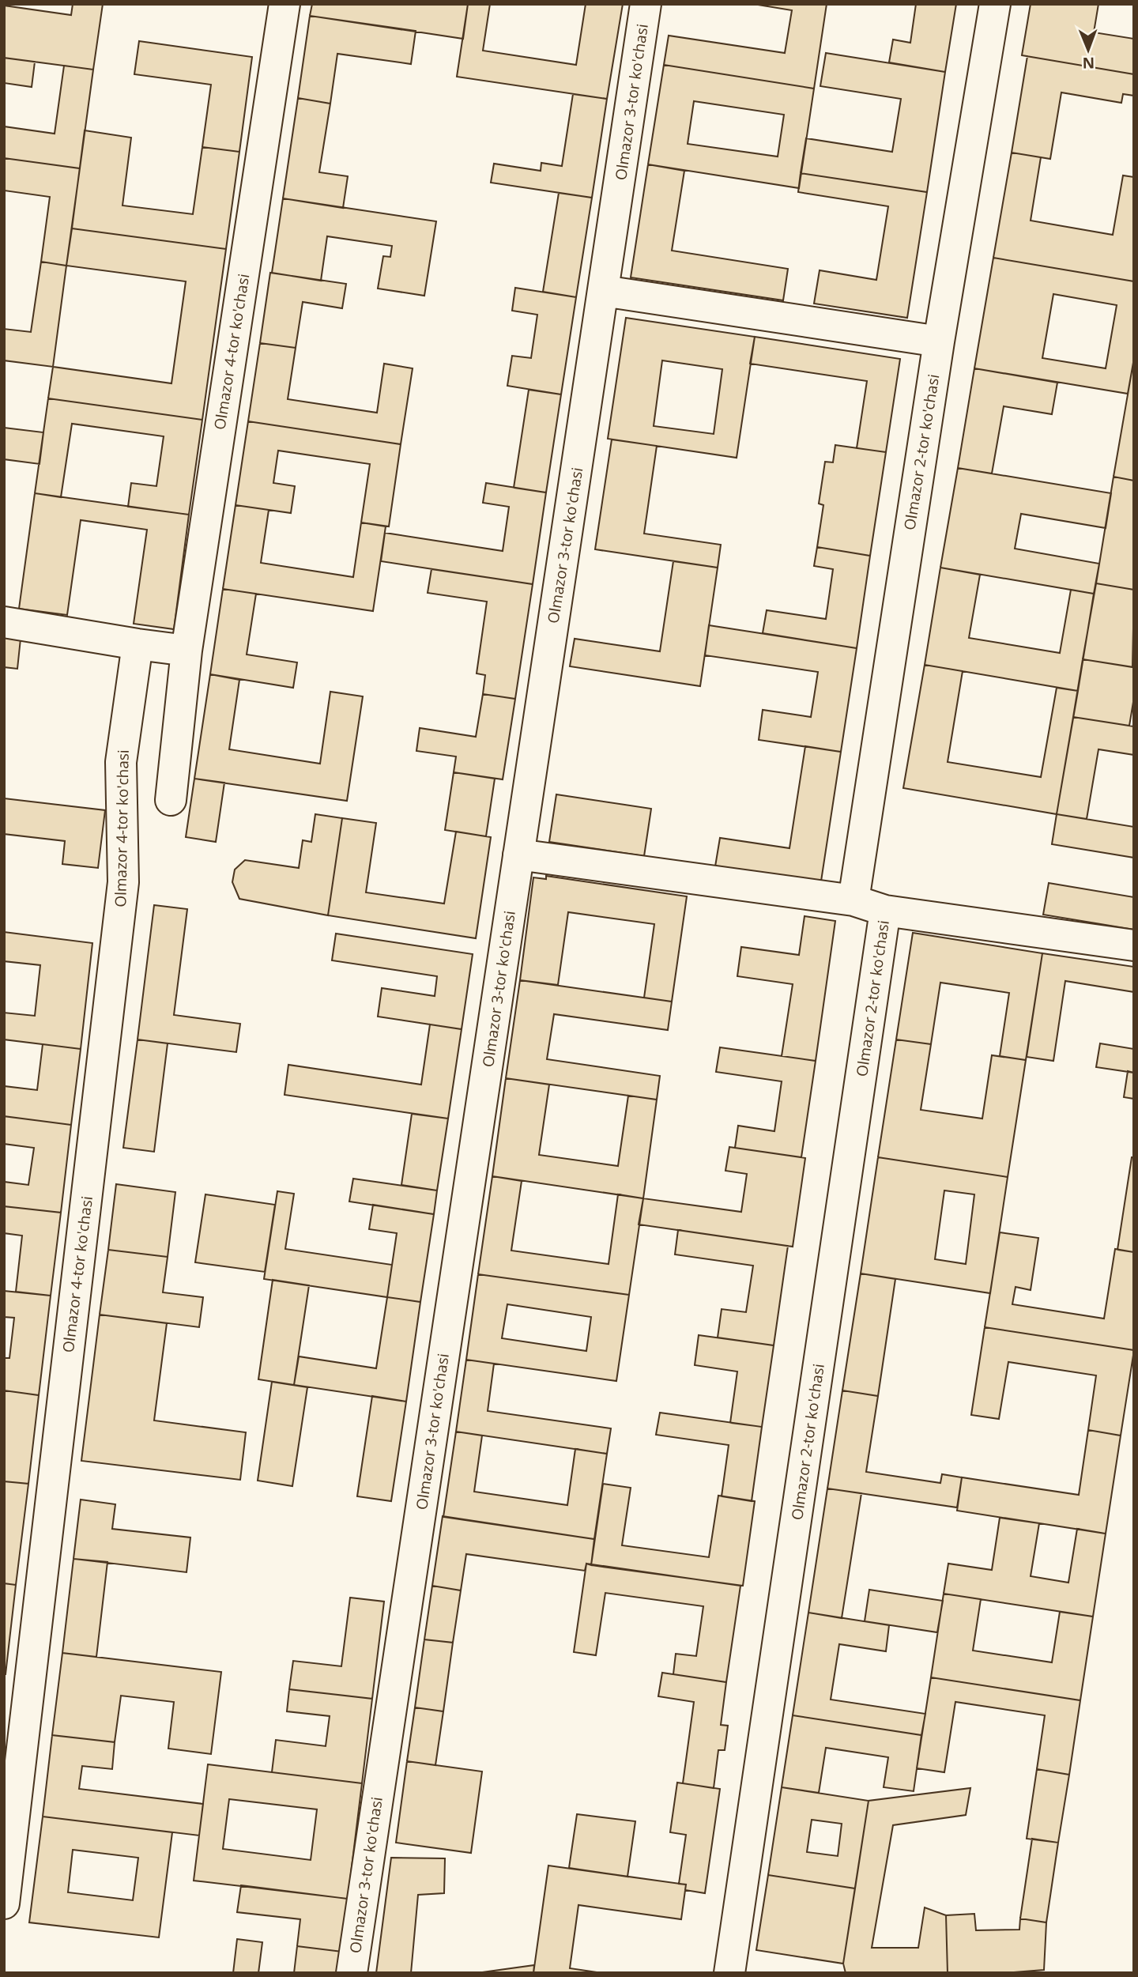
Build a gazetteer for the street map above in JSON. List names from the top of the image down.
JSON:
{
  "streets": {
    "street": ["Olmazor 3-tor ko'chasi", "Olmazor 4-tor ko'chasi", "Olmazor 2-tor ko'chasi"]
  },
  "north": "bottom"
}
